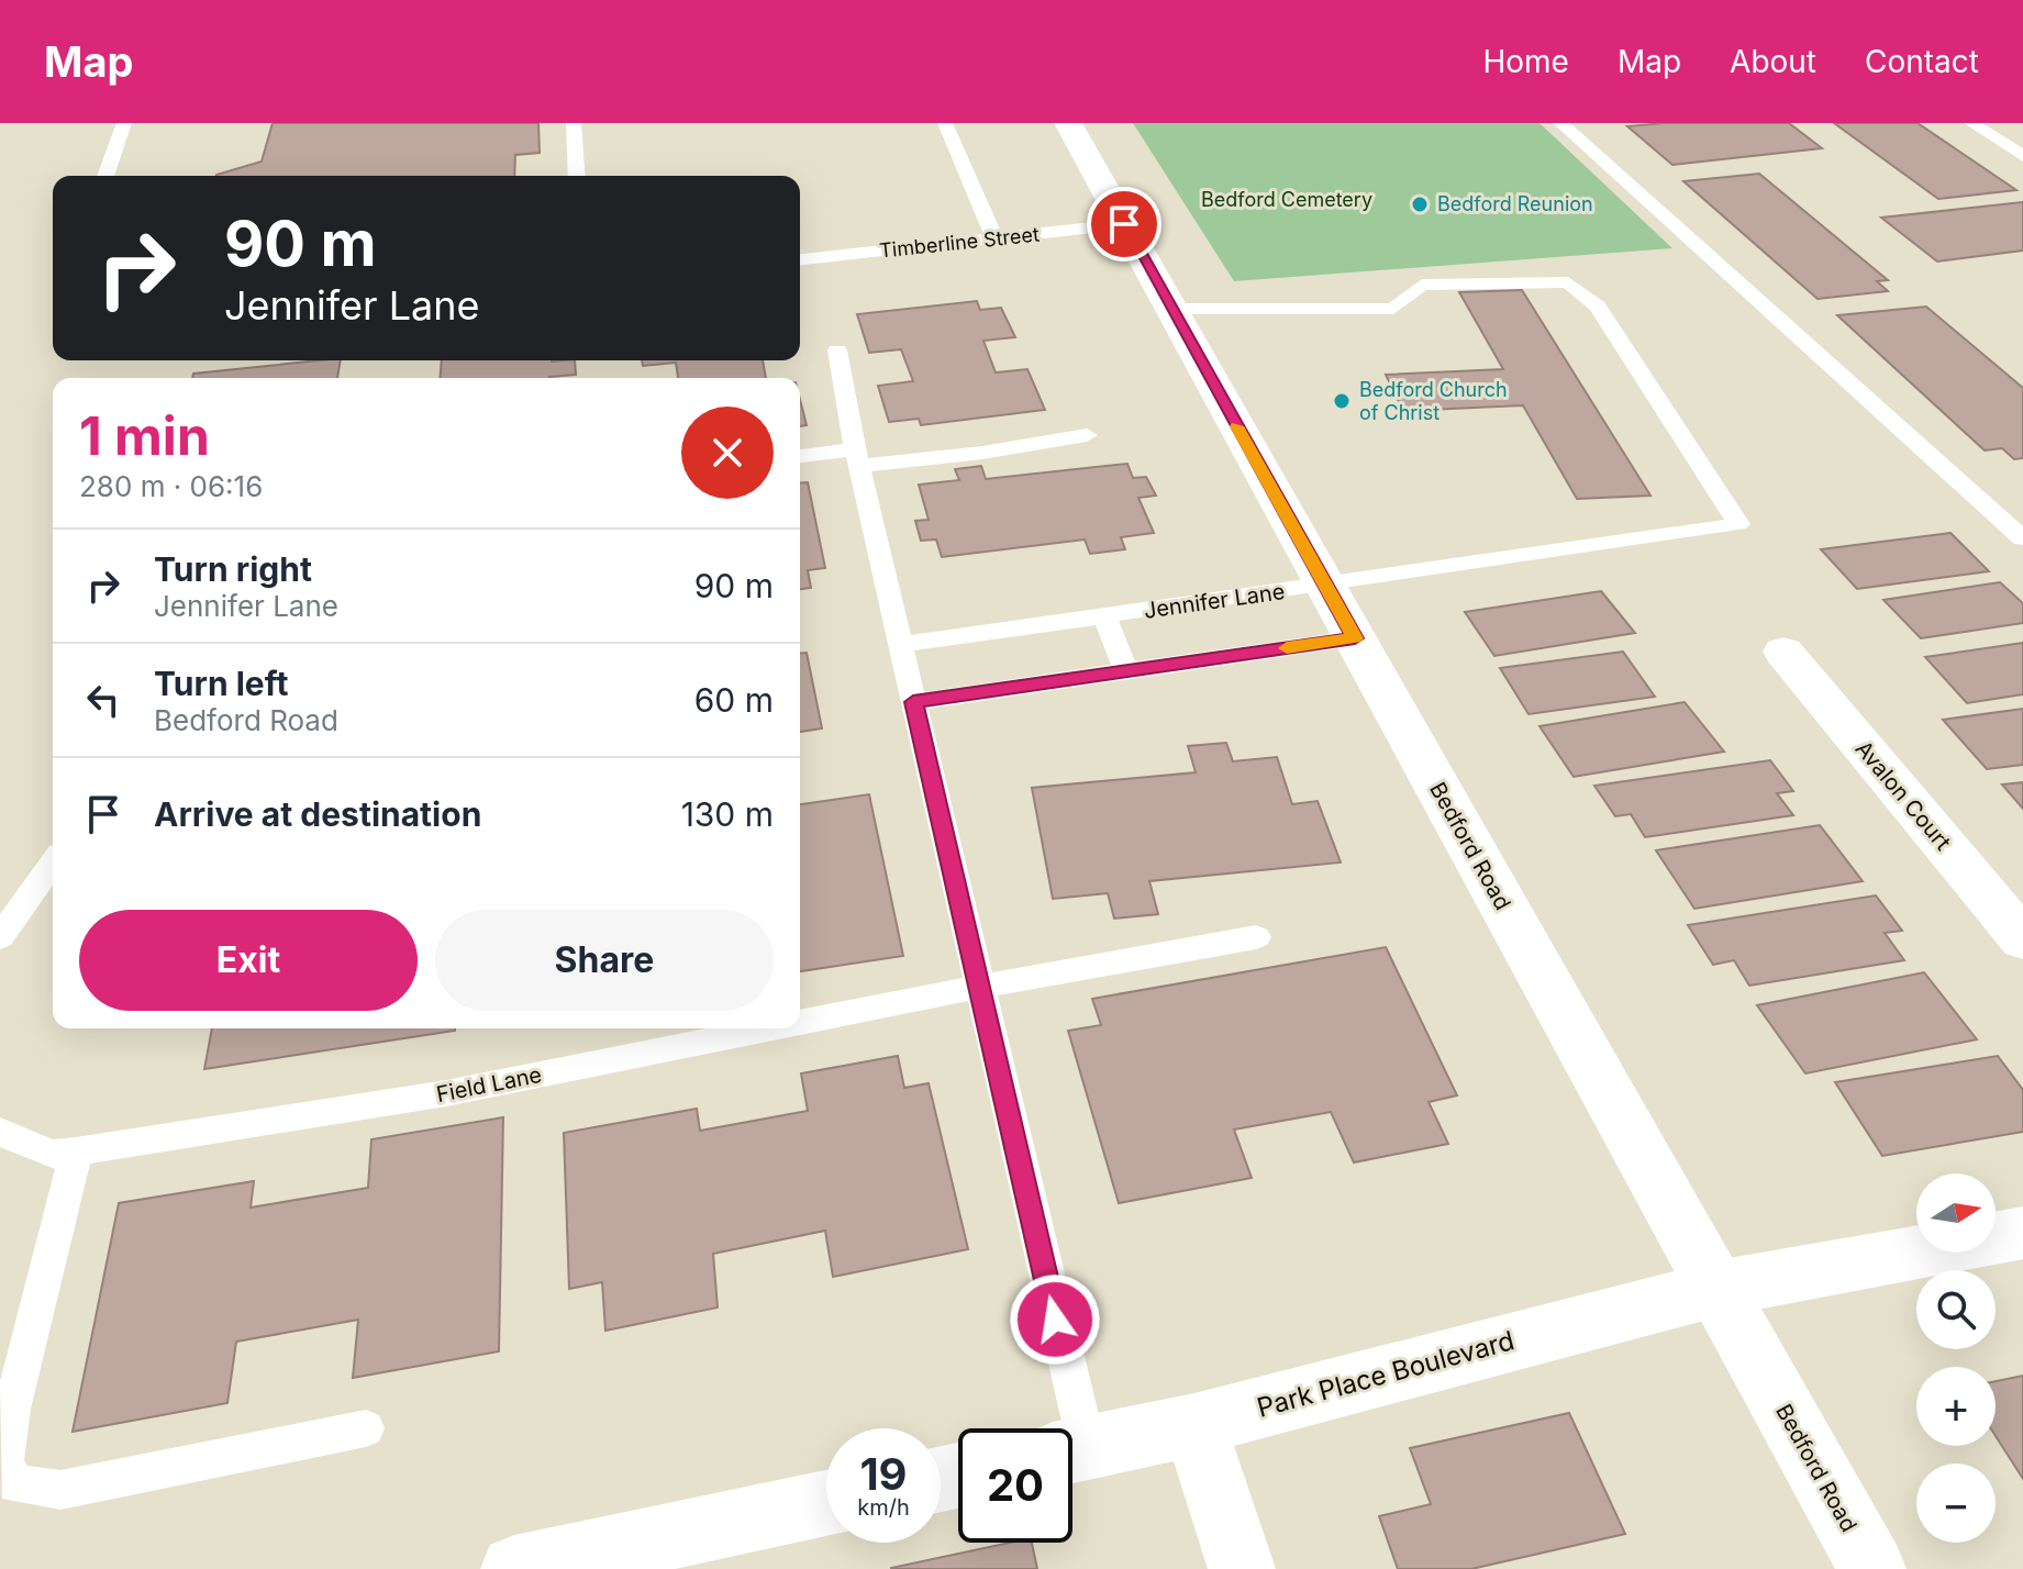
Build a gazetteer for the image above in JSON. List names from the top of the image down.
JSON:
{
  "streets": {
    "main road": ["Avalon Court", "Bedford Road", "Park Place Boulevard"],
    "lane": ["Timberline Street", "Jennifer Lane", "Field Lane"]
  },
  "crossings": [
    ["Timberline Street", "Bedford Road"],
    ["Jennifer Lane", "Bedford Road"],
    ["Bedford Road", "Park Place Boulevard"]
  ],
  "parks": ["Bedford Cemetery"],
  "places": ["Bedford Reunion", "Bedford Church of Christ"],
  "north": "right",
  "page": {
    "header": "Map",
    "nav": [
      "Home",
      "Map",
      "About",
      "Contact"
    ],
    "turn": ["90 m", "Jennifer Lane"],
    "heading": ["1 min", "280 m · 06:16"],
    "list": [
      {
        "name": "Turn right",
        "note": "Jennifer Lane",
        "value": "90 m"
      },
      {
        "name": "Turn left",
        "note": "Bedford Road",
        "value": "60 m"
      },
      {
        "name": "Arrive at destination",
        "value": "130 m"
      }
    ],
    "buttons": ["Exit", "Share"],
    "map_buttons": ["+", "−"],
    "speed": "19 km/h",
    "limit": "20"
  }
}
